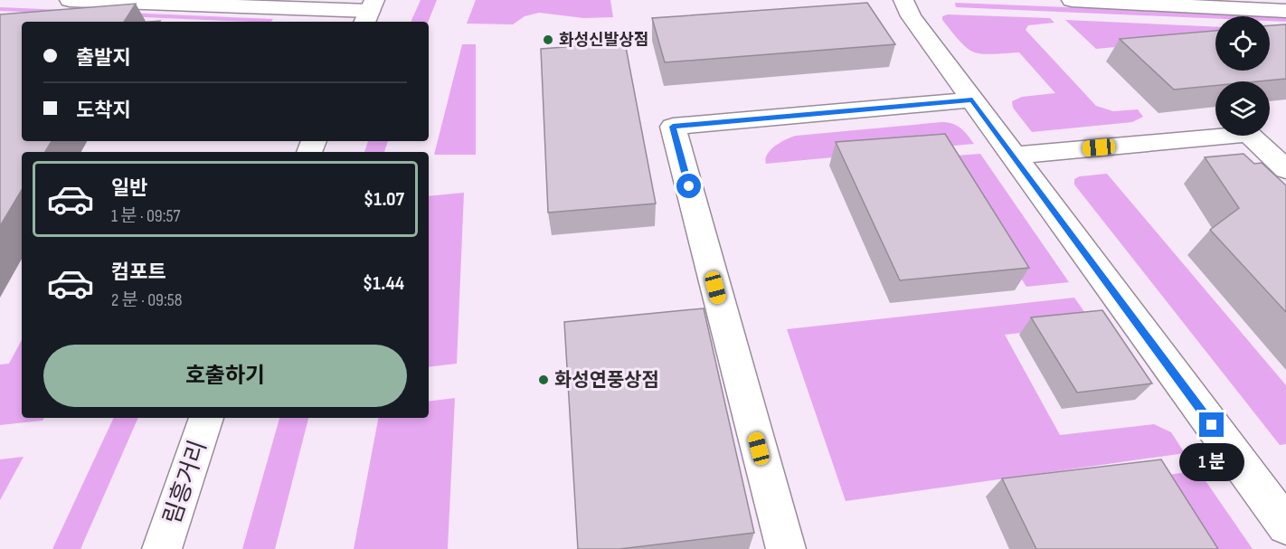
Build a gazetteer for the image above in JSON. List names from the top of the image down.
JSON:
{
  "streets": {
    "street": ["림흥거리"]
  },
  "places": ["화성신발상점", "화성연풍상점"],
  "page": {
    "banner": ["출발지", "도착지"],
    "list": [
      {
        "name": "일반",
        "note": "1 분 · 09:57",
        "value": "$1.07"
      },
      {
        "name": "컴포트",
        "note": "2 분 · 09:58",
        "value": "$1.44"
      }
    ],
    "buttons": "호출하기",
    "bubble": "1 분"
  }
}
